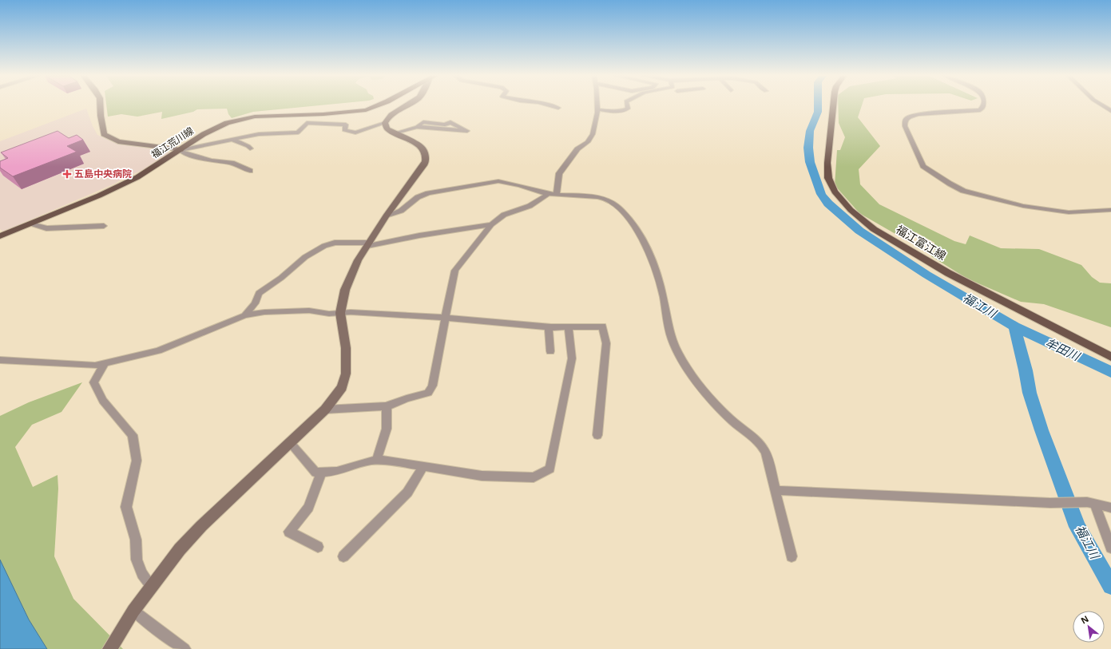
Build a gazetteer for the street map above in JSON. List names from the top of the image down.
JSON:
{
  "streets": {
    "main road": ["福江荒川線", "福江富江線"]
  },
  "water": ["福江川", "牟田川"],
  "places": {
    "health": ["五島中央病院"]
  },
  "north": "top left"
}
